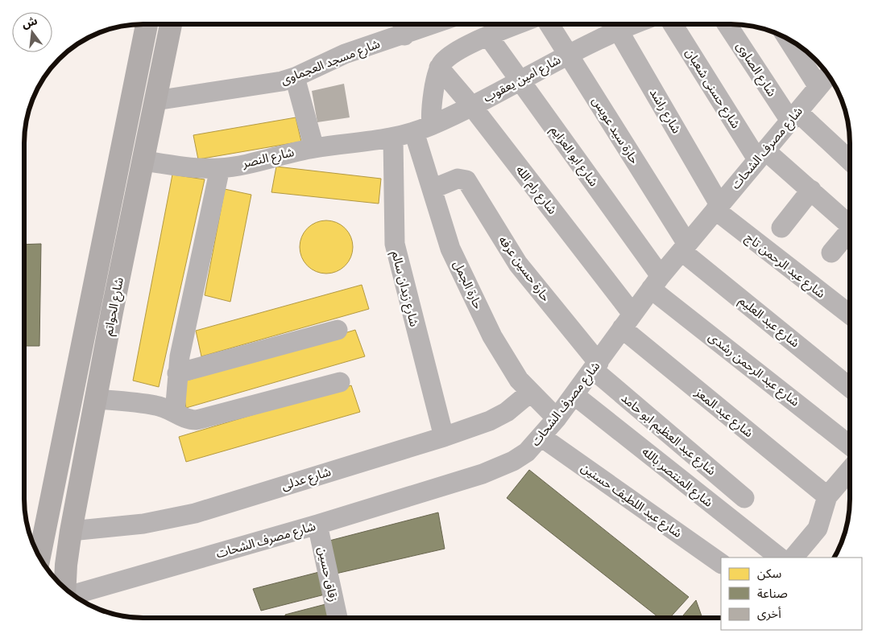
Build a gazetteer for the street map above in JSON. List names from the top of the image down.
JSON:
{
  "streets": {
    "main road": ["شارع الحواتم"],
    "street": [
      "شارع مسجد العجماوى",
      "شارع الصاوى",
      "شارع امين يعقوب",
      "شارع حسنى شعبان",
      "شارع راشد",
      "حارة سيد عويس",
      "شارع مصرف الشحات",
      "شارع ابو العزايم",
      "شارع النصر",
      "شارع رام الله",
      "شارع عبد الرحمن تاج",
      "حارة حسين عرفه",
      "حارة الجمل",
      "شارع زيدان سالم",
      "شارع عبد العليم",
      "شارع عبد الرحمن رشدى",
      "شارع عبد المعز",
      "شارع عبد العظيم ابو حامد",
      "شارع المنتصر بالله",
      "شارع عدلى",
      "شارع عبد اللطيف حسنين",
      "زقاق حسين"
    ]
  },
  "crossings": [
    ["شارع مسجد العجماوى", "شارع الحواتم"],
    ["شارع الصاوى", "شارع مصرف الشحات"],
    ["شارع امين يعقوب", "حارة سيد عويس"],
    ["شارع امين يعقوب", "شارع ابو العزايم"],
    ["شارع امين يعقوب", "شارع النصر"],
    ["شارع امين يعقوب", "شارع رام الله"],
    ["شارع امين يعقوب", "حارة الجمل"],
    ["شارع امين يعقوب", "شارع زيدان سالم"],
    ["شارع حسنى شعبان", "شارع مصرف الشحات"],
    ["شارع راشد", "شارع مصرف الشحات"],
    ["شارع راشد", "شارع عبد الرحمن تاج"],
    ["حارة سيد عويس", "شارع مصرف الشحات"],
    ["حارة سيد عويس", "شارع عبد العليم"],
    ["شارع مصرف الشحات", "شارع ابو العزايم"],
    ["شارع مصرف الشحات", "شارع رام الله"],
    ["شارع مصرف الشحات", "شارع عبد الرحمن تاج"],
    ["شارع مصرف الشحات", "حارة حسين عرفه"],
    ["شارع مصرف الشحات", "حارة الجمل"],
    ["شارع مصرف الشحات", "شارع عبد العليم"],
    ["شارع مصرف الشحات", "شارع عبد الرحمن رشدى"],
    ["شارع مصرف الشحات", "شارع عبد المعز"],
    ["شارع مصرف الشحات", "شارع عبد العظيم ابو حامد"],
    ["شارع مصرف الشحات", "شارع المنتصر بالله"],
    ["شارع مصرف الشحات", "شارع عبد اللطيف حسنين"],
    ["شارع مصرف الشحات", "زقاق حسين"],
    ["شارع ابو العزايم", "شارع عبد الرحمن رشدى"],
    ["شارع النصر", "شارع زيدان سالم"],
    ["شارع النصر", "شارع الحواتم"],
    ["شارع رام الله", "حارة الجمل"],
    ["شارع رام الله", "شارع عبد المعز"],
    ["حارة حسين عرفه", "حارة الجمل"],
    ["حارة حسين عرفه", "شارع عبد العظيم ابو حامد"],
    ["حارة الجمل", "شارع عدلى"],
    ["شارع زيدان سالم", "شارع عدلى"],
    ["شارع الحواتم", "شارع عدلى"]
  ],
  "legend": ["سكن", "صناعة", "أخرى"],
  "north": "top"
}
